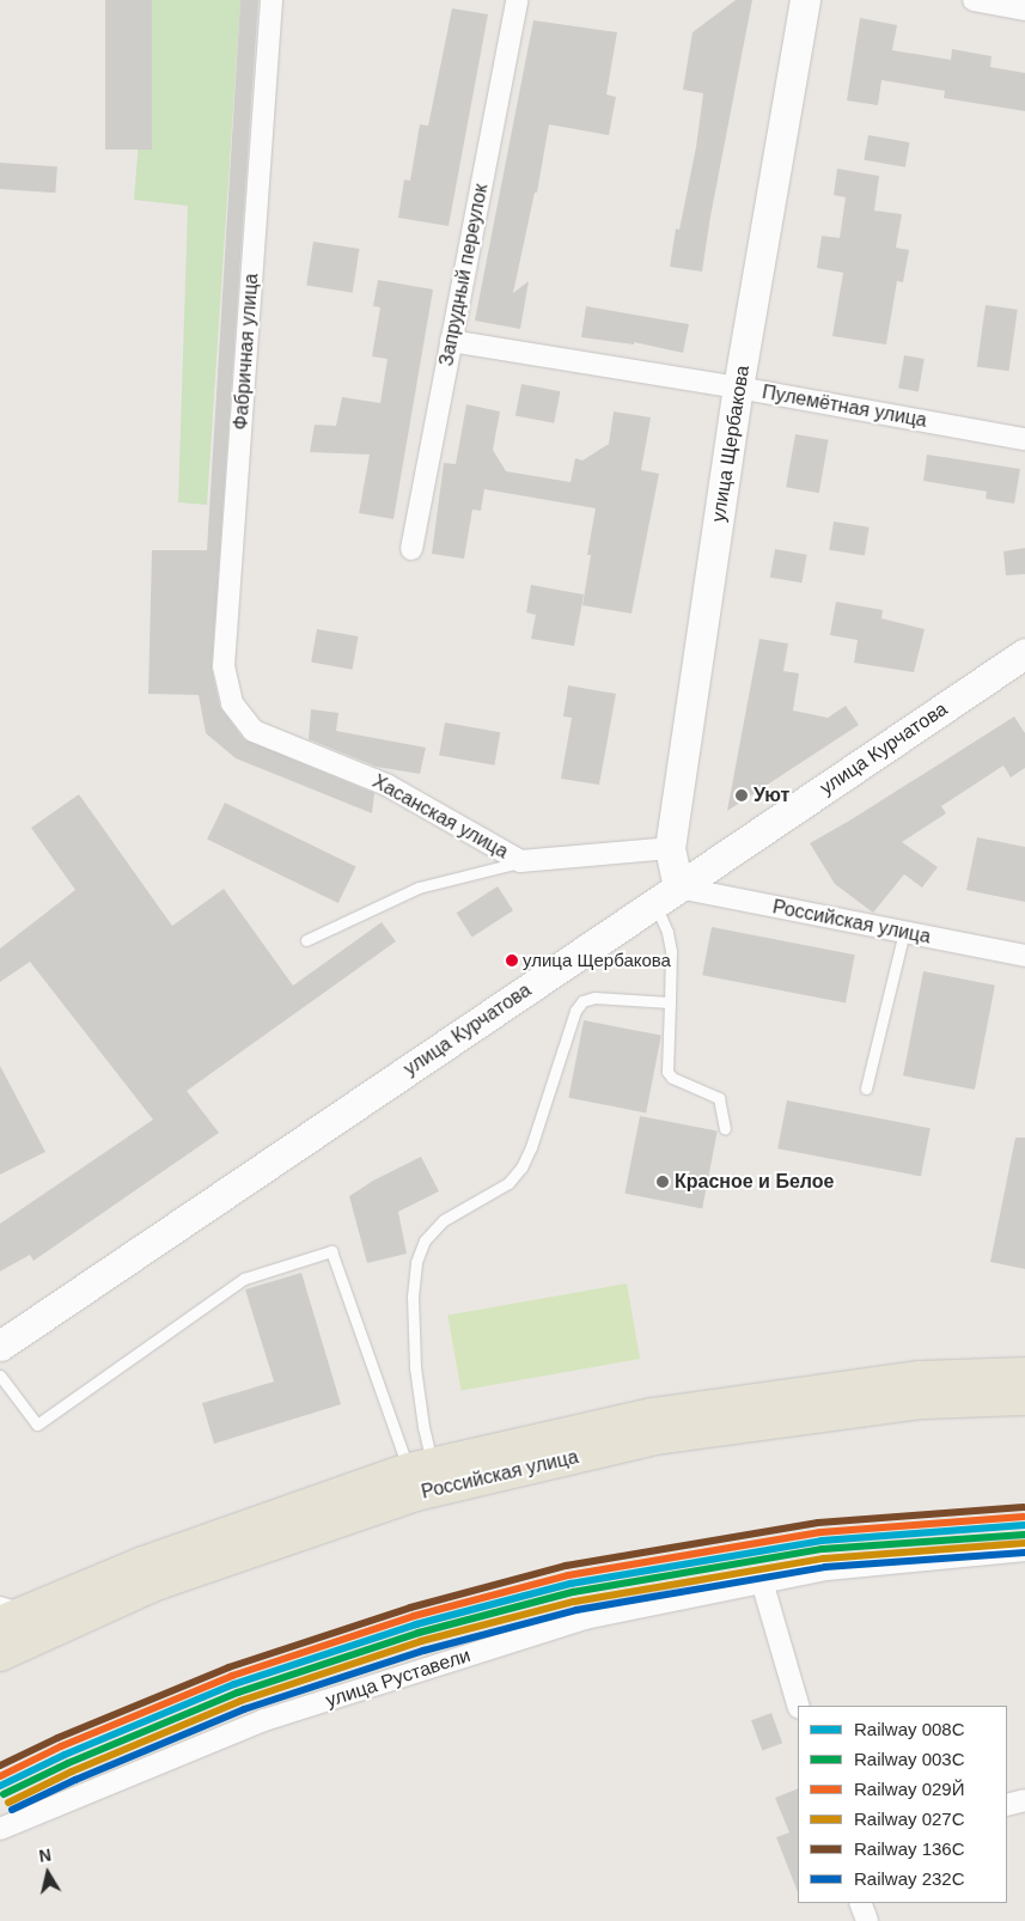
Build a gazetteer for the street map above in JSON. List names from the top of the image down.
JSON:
{
  "streets": {
    "main road": ["Российская улица"],
    "street": [
      "Запрудный переулок",
      "Фабричная улица",
      "Пулемётная улица",
      "улица Щербакова",
      "улица Курчатова",
      "Хасанская улица",
      "улица Руставели"
    ]
  },
  "crossings": [
    ["Запрудный переулок", "Пулемётная улица"],
    ["Фабричная улица", "Хасанская улица"],
    ["Пулемётная улица", "улица Щербакова"],
    ["улица Щербакова", "улица Курчатова"],
    ["улица Щербакова", "Хасанская улица"],
    ["улица Щербакова", "Российская улица"],
    ["улица Курчатова", "Российская улица"]
  ],
  "places": ["Уют", "улица Щербакова", "Красное и Белое"],
  "lines": [
    "rail line 136С",
    "rail line 029Й",
    "rail line 008С",
    "rail line 003С",
    "rail line 027С",
    "rail line 232C"
  ],
  "legend": [
    "Railway 008С",
    "Railway 003С",
    "Railway 029Й",
    "Railway 027С",
    "Railway 136С",
    "Railway 232C"
  ],
  "north": "top"
}
